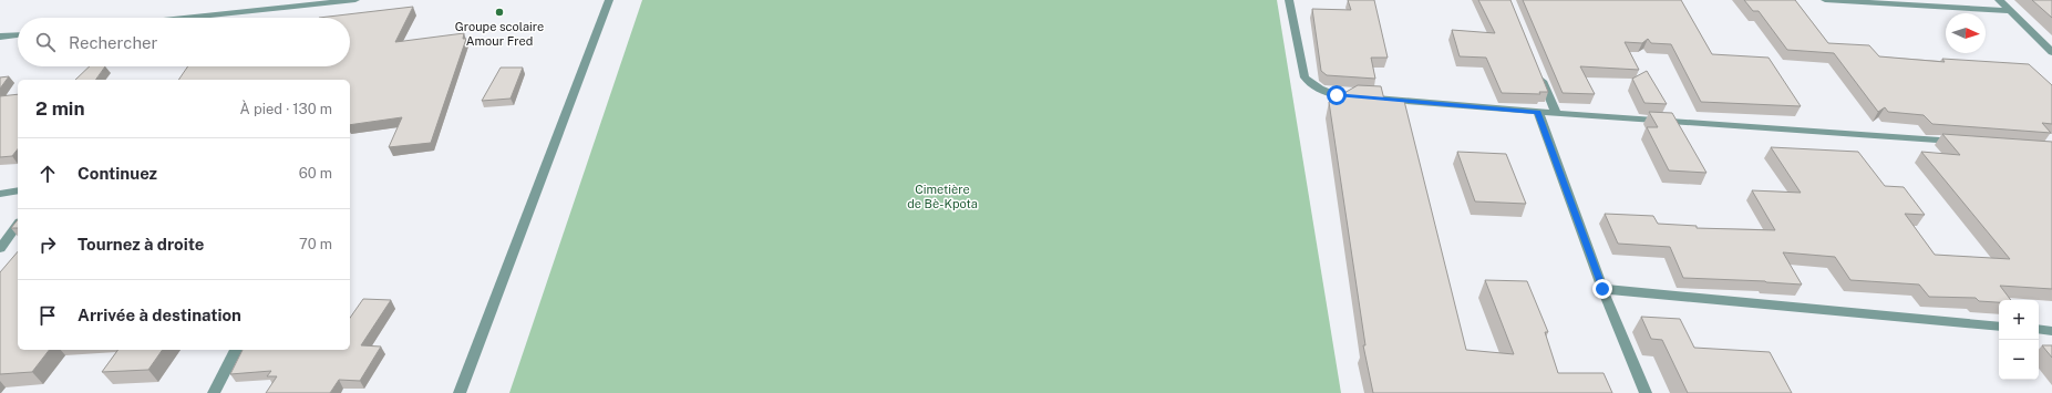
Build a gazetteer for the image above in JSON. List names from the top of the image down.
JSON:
{
  "parks": ["Cimetière de Bè-Kpota"],
  "places": ["Groupe scolaire Amour Fred"],
  "north": "right",
  "page": {
    "search": "Rechercher",
    "heading": ["2 min", "À pied · 130 m"],
    "list": [
      ["Continuez", "60 m"],
      ["Tournez à droite", "70 m"],
      "Arrivée à destination"
    ],
    "map_buttons": ["+", "−"]
  }
}
